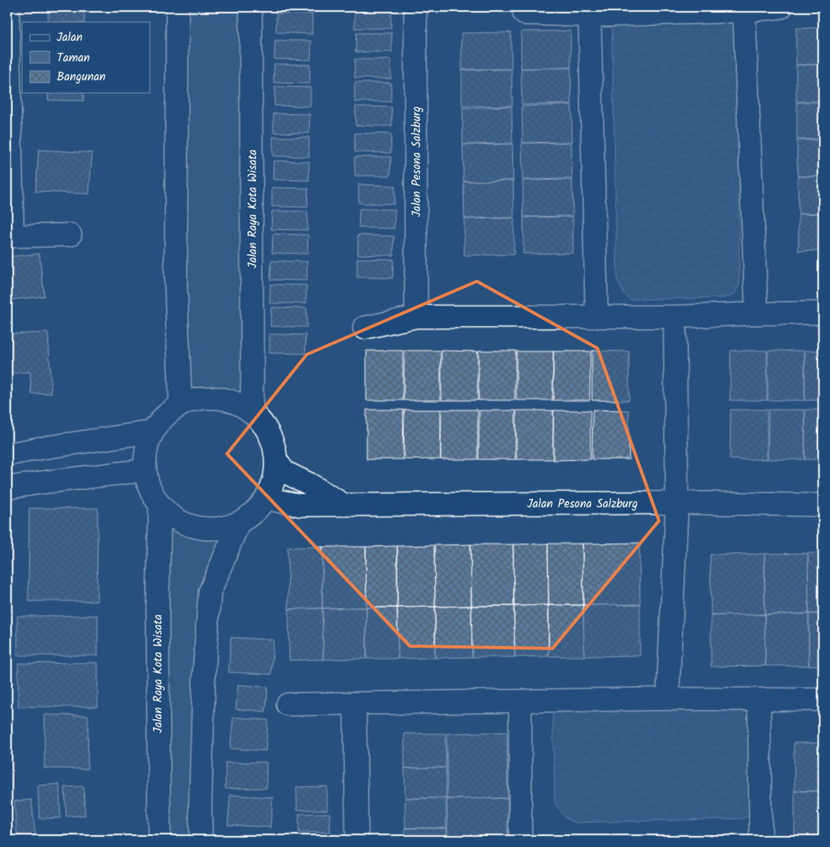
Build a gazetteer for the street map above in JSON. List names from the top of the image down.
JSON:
{
  "streets": {
    "street": ["Jalan Pesona Salzburg", "Jalan Raya Kota Wisata"]
  },
  "crossings": [
    ["Jalan Pesona Salzburg", "Jalan Raya Kota Wisata"]
  ],
  "legend": ["Jalan", "Taman", "Bangunan"]
}
